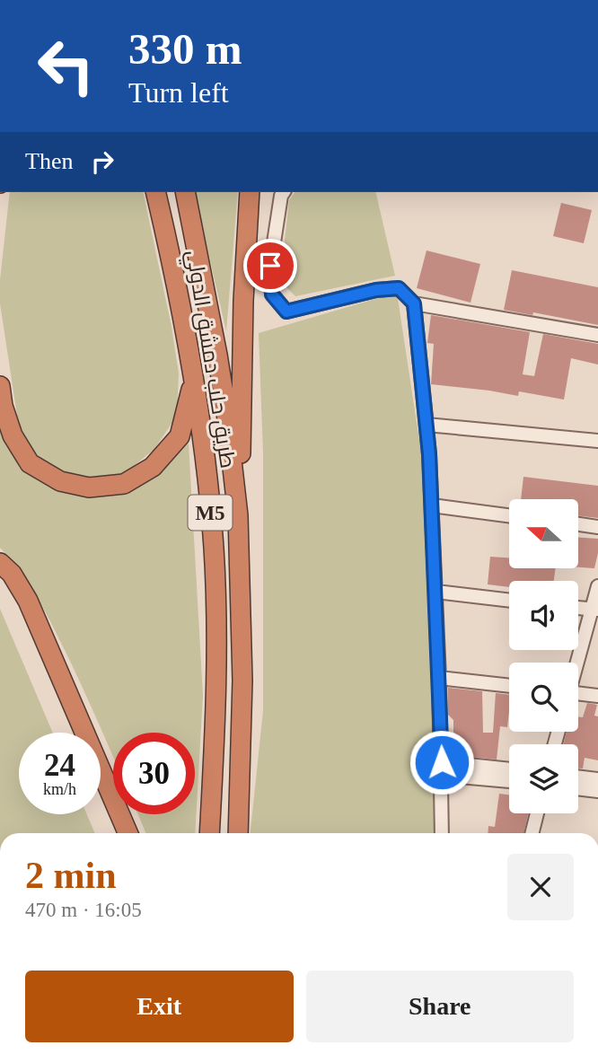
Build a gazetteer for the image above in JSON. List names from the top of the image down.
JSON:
{
  "streets": {
    "highway": ["طريق حلب دمشق الدولي", "M5"]
  },
  "north": "left",
  "page": {
    "turn": ["330 m", "Turn left"],
    "then": "Then",
    "speed": "24 km/h",
    "limit": "30",
    "heading": ["2 min", "470 m · 16:05"],
    "buttons": ["Exit", "Share"]
  }
}
